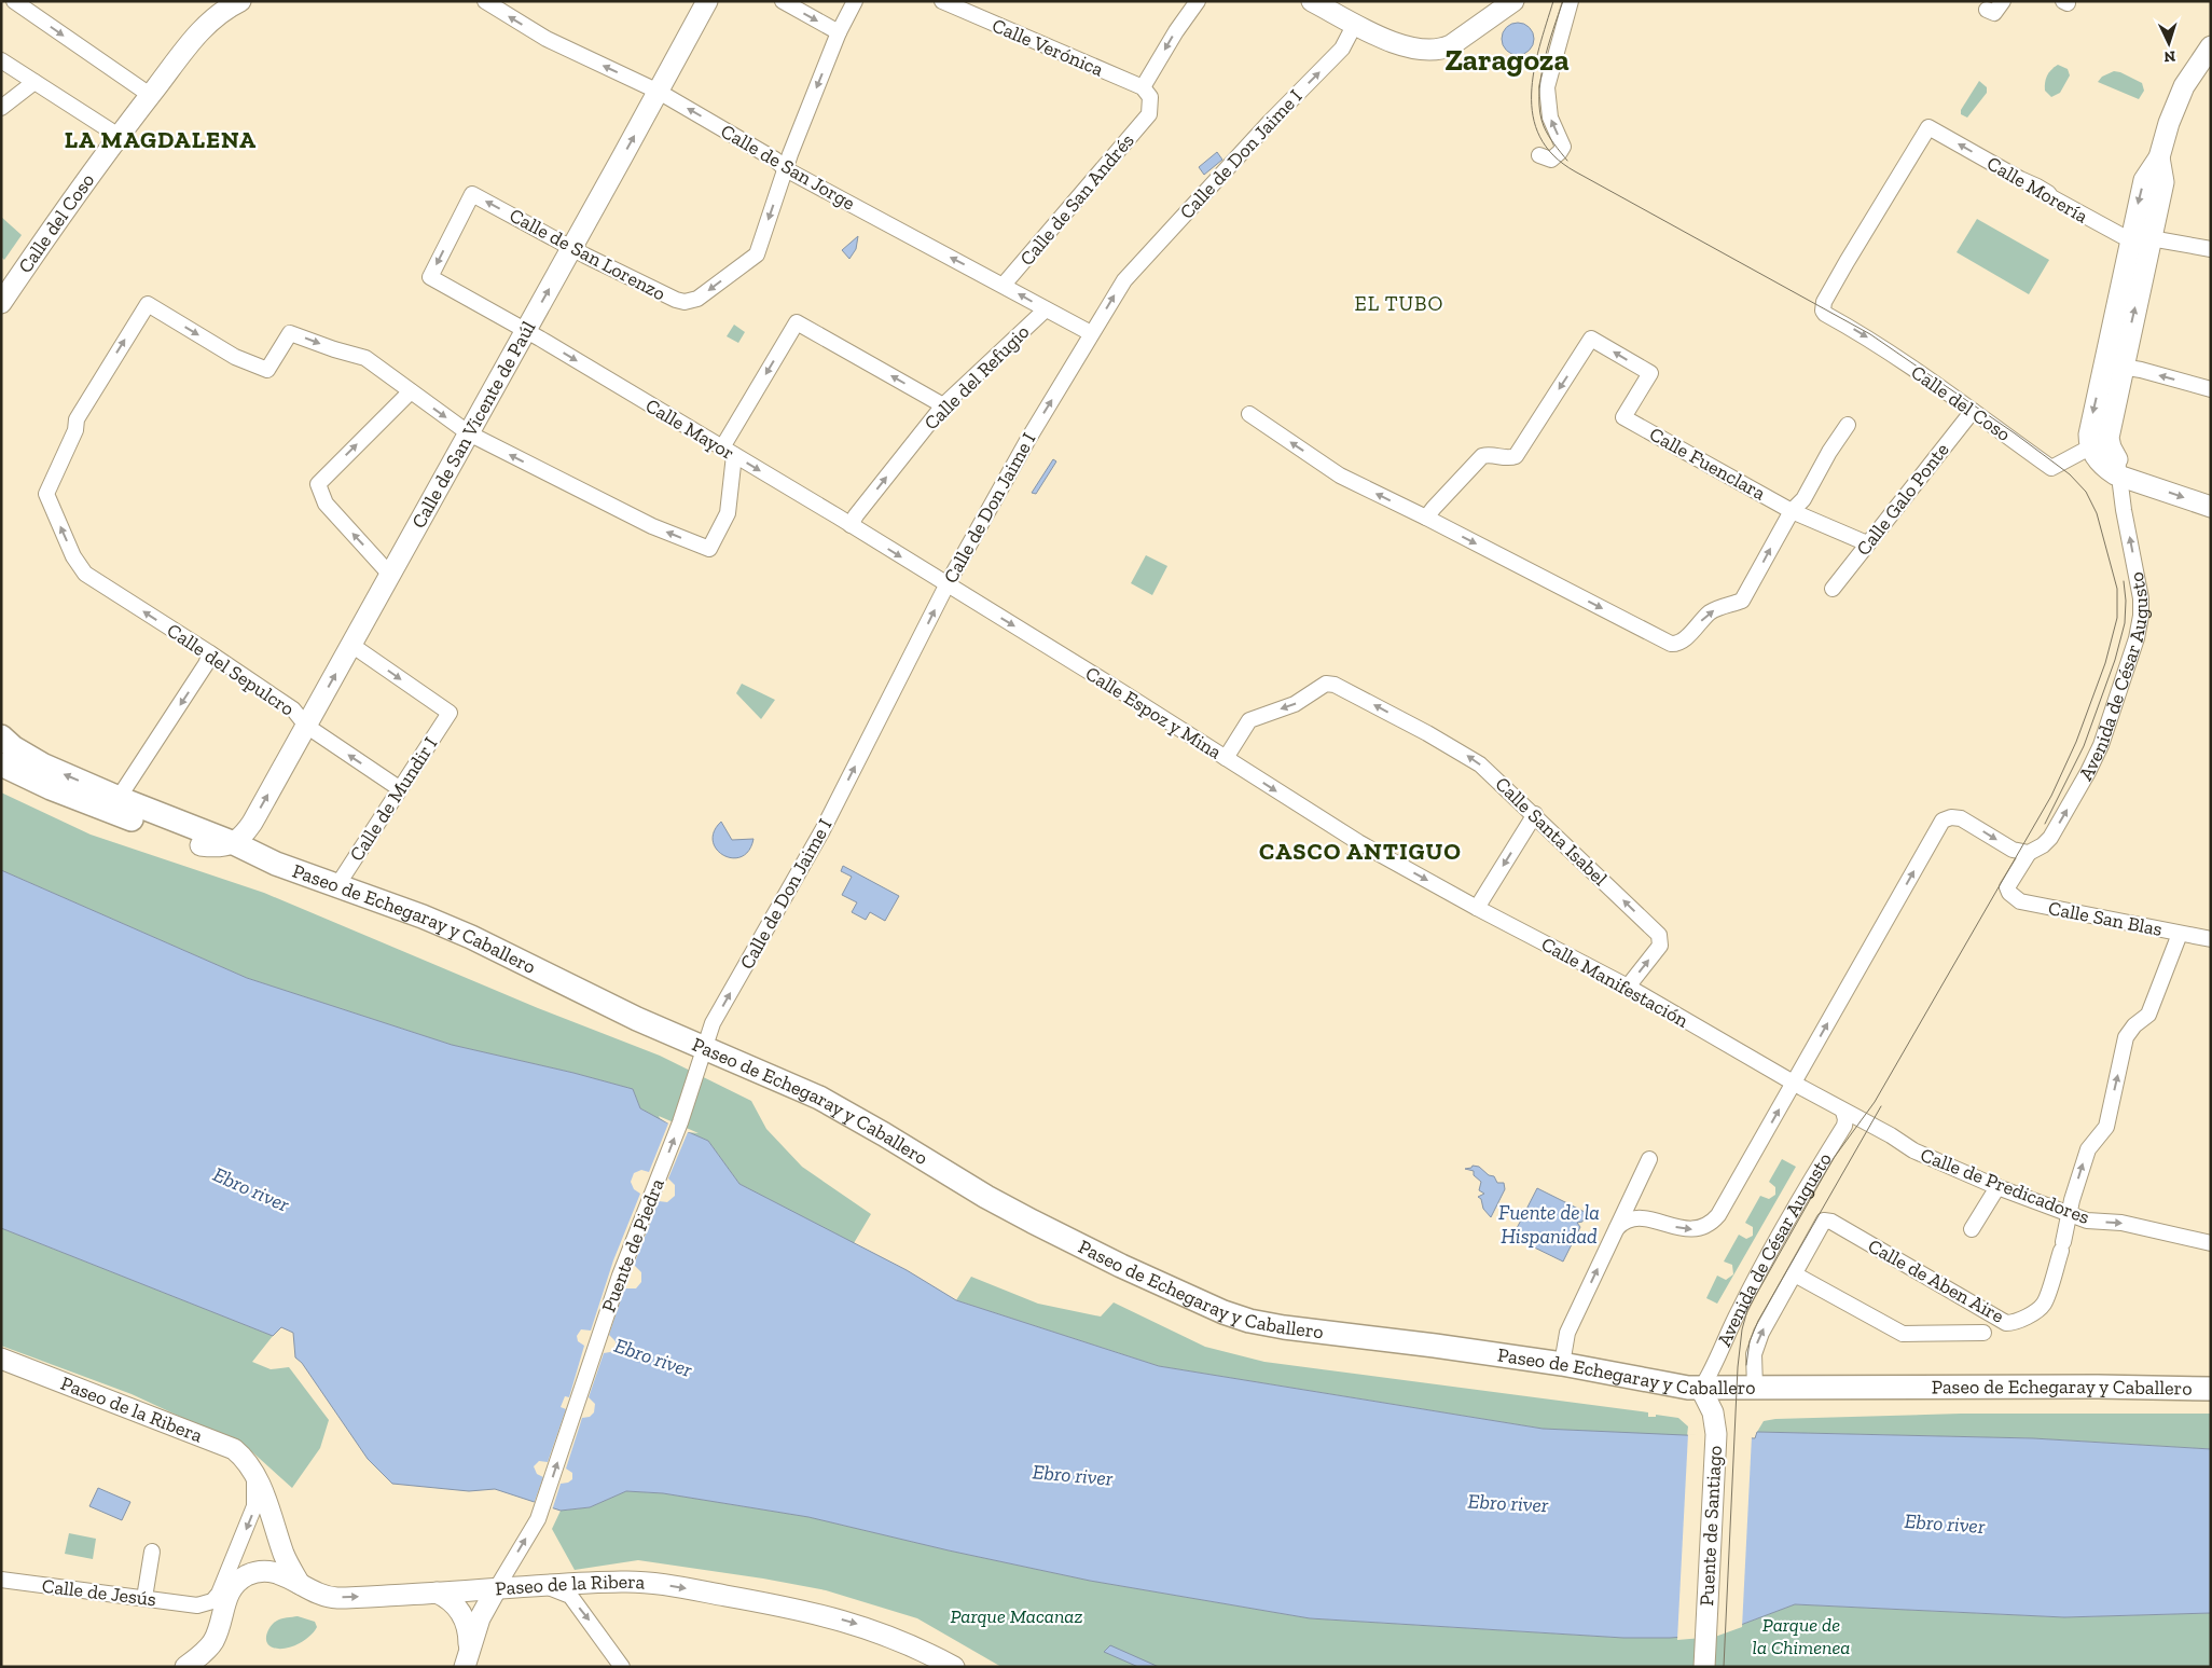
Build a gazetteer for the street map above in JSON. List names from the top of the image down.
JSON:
{
  "streets": {
    "main road": ["Paseo de Echegaray y Caballero"],
    "street": [
      "Calle Verónica",
      "Calle de Don Jaime I",
      "Calle de San Jorge",
      "Calle Morería",
      "Calle de San Andrés",
      "Calle del Coso",
      "Calle de San Lorenzo",
      "Calle del Refugio",
      "Calle de San Vicente de Paúl",
      "Calle Mayor",
      "Calle Fuenclara",
      "Calle Galo Ponte",
      "Calle del Sepulcro",
      "Avenida de César Augusto",
      "Calle Espoz y Mina",
      "Calle de Mundir I",
      "Calle Santa Isabel",
      "Calle San Blas",
      "Calle Manifestación",
      "Calle de Predicadores",
      "Puente de Piedra",
      "Calle de Aben Aire",
      "Paseo de la Ribera",
      "Puente de Santiago",
      "Calle de Jesús"
    ]
  },
  "crossings": [
    ["Calle Verónica", "Calle de San Andrés"],
    ["Calle de Don Jaime I", "Calle de San Jorge"],
    ["Calle de Don Jaime I", "Calle Mayor"],
    ["Calle de Don Jaime I", "Calle Espoz y Mina"],
    ["Calle de Don Jaime I", "Paseo de Echegaray y Caballero"],
    ["Calle de Don Jaime I", "Puente de Piedra"],
    ["Calle de San Jorge", "Calle de San Andrés"],
    ["Calle de San Jorge", "Calle de San Lorenzo"],
    ["Calle de San Jorge", "Calle del Refugio"],
    ["Calle de San Jorge", "Calle de San Vicente de Paúl"],
    ["Calle Morería", "Calle del Coso"],
    ["Calle del Coso", "Calle Galo Ponte"],
    ["Calle del Coso", "Avenida de César Augusto"],
    ["Calle de San Lorenzo", "Calle de San Vicente de Paúl"],
    ["Calle de San Lorenzo", "Calle Mayor"],
    ["Calle del Refugio", "Calle Mayor"],
    ["Calle de San Vicente de Paúl", "Calle Mayor"],
    ["Calle de San Vicente de Paúl", "Calle del Sepulcro"],
    ["Calle de San Vicente de Paúl", "Calle de Mundir I"],
    ["Calle de San Vicente de Paúl", "Paseo de Echegaray y Caballero"],
    ["Calle Mayor", "Calle Espoz y Mina"],
    ["Calle Fuenclara", "Calle Galo Ponte"],
    ["Calle del Sepulcro", "Calle de Mundir I"],
    ["Avenida de César Augusto", "Calle San Blas"],
    ["Avenida de César Augusto", "Paseo de Echegaray y Caballero"],
    ["Avenida de César Augusto", "Calle Manifestación"],
    ["Avenida de César Augusto", "Calle de Aben Aire"],
    ["Avenida de César Augusto", "Puente de Santiago"],
    ["Calle Espoz y Mina", "Calle Santa Isabel"],
    ["Calle Espoz y Mina", "Calle Manifestación"],
    ["Calle de Mundir I", "Paseo de Echegaray y Caballero"],
    ["Calle Santa Isabel", "Calle Manifestación"],
    ["Calle San Blas", "Calle de Aben Aire"],
    ["Paseo de Echegaray y Caballero", "Puente de Piedra"],
    ["Paseo de Echegaray y Caballero", "Puente de Santiago"],
    ["Calle Manifestación", "Calle de Predicadores"],
    ["Calle de Predicadores", "Calle de Aben Aire"],
    ["Puente de Piedra", "Paseo de la Ribera"],
    ["Paseo de la Ribera", "Calle de Jesús"]
  ],
  "one_way": [
    "Calle de Don Jaime I",
    "Calle de San Jorge",
    "Calle del Refugio",
    "Calle de San Vicente de Paúl",
    "Calle Mayor",
    "Avenida de César Augusto",
    "Calle Espoz y Mina",
    "Calle de Predicadores",
    "Puente de Piedra",
    "Calle de Aben Aire"
  ],
  "districts": [
    "Zaragoza",
    "LA MAGDALENA",
    "EL TUBO",
    "CASCO ANTIGUO"
  ],
  "water": ["Ebro river", "Fuente de la Hispanidad"],
  "parks": ["Parque Macanaz", "Parque de la Chimenea"],
  "north": "bottom"
}
